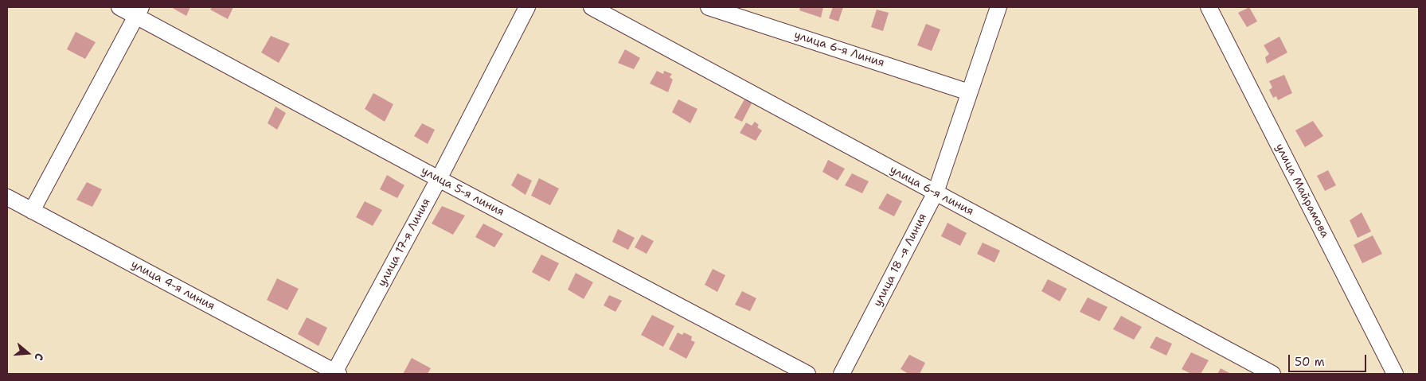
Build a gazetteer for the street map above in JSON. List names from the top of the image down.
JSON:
{
  "streets": {
    "street": [
      "улица 6-я Линия",
      "улица 6-я линия",
      "улица Майрамова",
      "улица 5-я линия",
      "улица 17-я Линия",
      "улица 18 -я Линия",
      "улица 4-я линия"
    ]
  },
  "crossings": [
    ["улица 6-я Линия", "улица 18 -я Линия"],
    ["улица 6-я линия", "улица 18 -я Линия"],
    ["улица 5-я линия", "улица 17-я Линия"],
    ["улица 17-я Линия", "улица 4-я линия"]
  ],
  "scale_bar": "50 m",
  "north": "right"
}
